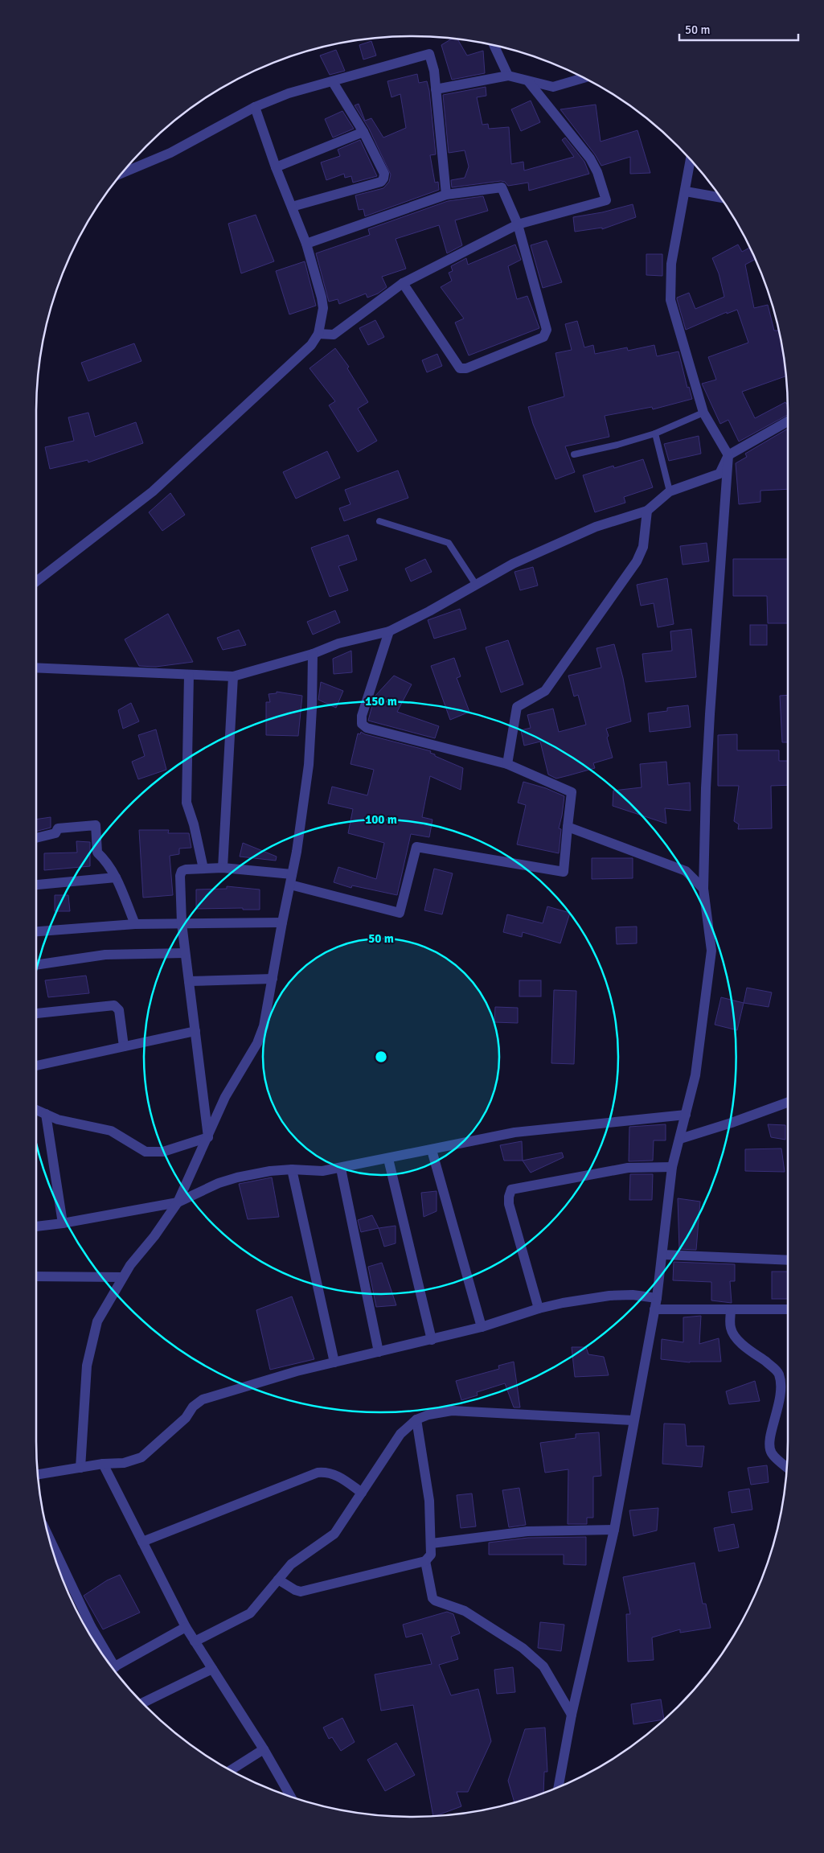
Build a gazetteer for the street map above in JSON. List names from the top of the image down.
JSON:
{
  "scale_bar": "50 m",
  "rings": ["150 m", "100 m", "50 m"]
}
